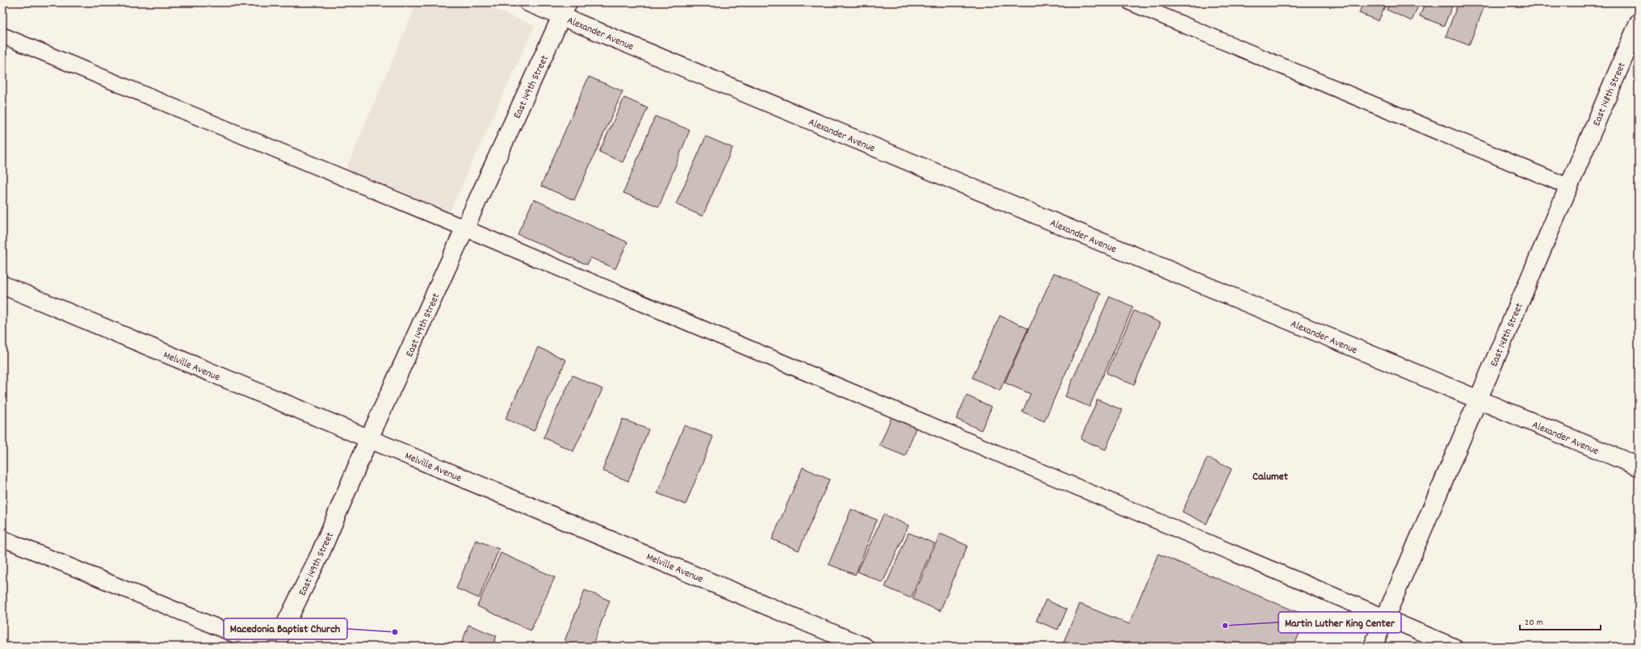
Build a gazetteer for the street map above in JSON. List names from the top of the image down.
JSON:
{
  "streets": {
    "street": [
      "Alexander Avenue",
      "East 149th Street",
      "East 148th Street",
      "Melville Avenue"
    ]
  },
  "crossings": [
    ["Alexander Avenue", "East 149th Street"],
    ["Alexander Avenue", "East 148th Street"],
    ["East 149th Street", "Melville Avenue"]
  ],
  "districts": ["Calumet"],
  "places": ["Martin Luther King Center", "Macedonia Baptist Church"],
  "scale_bar": "20 m"
}
